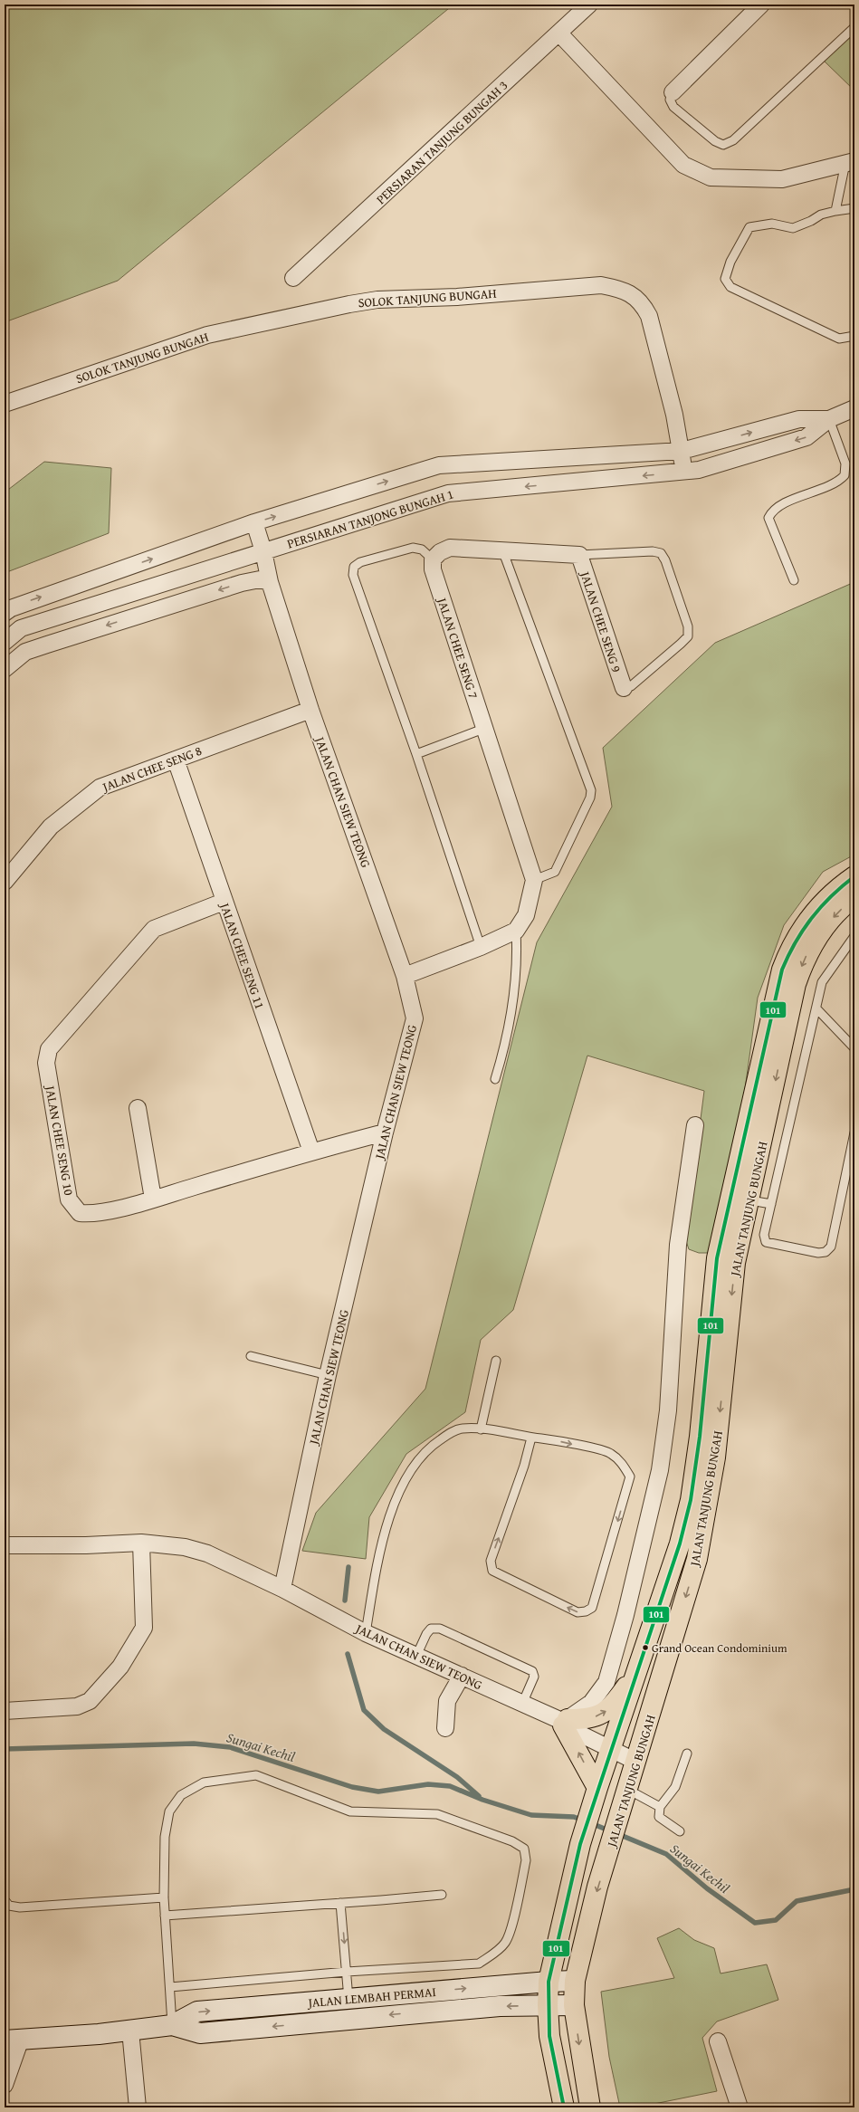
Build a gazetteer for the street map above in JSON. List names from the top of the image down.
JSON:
{
  "streets": {
    "main road": ["JALAN TANJUNG BUNGAH", "JALAN LEMBAH PERMAI"],
    "street": [
      "PERSIARAN TANJUNG BUNGAH 3",
      "SOLOK TANJUNG BUNGAH",
      "PERSIARAN TANJONG BUNGAH 1",
      "JALAN CHEE SENG 9",
      "JALAN CHEE SENG 7",
      "JALAN CHEE SENG 8",
      "JALAN CHAN SIEW TEONG",
      "JALAN CHEE SENG 11",
      "JALAN CHEE SENG 10"
    ]
  },
  "crossings": [
    ["SOLOK TANJUNG BUNGAH", "PERSIARAN TANJONG BUNGAH 1"],
    ["PERSIARAN TANJONG BUNGAH 1", "JALAN CHAN SIEW TEONG"],
    ["JALAN CHEE SENG 8", "JALAN CHAN SIEW TEONG"],
    ["JALAN CHEE SENG 8", "JALAN CHEE SENG 11"],
    ["JALAN CHAN SIEW TEONG", "JALAN CHEE SENG 10"],
    ["JALAN CHAN SIEW TEONG", "JALAN TANJUNG BUNGAH"],
    ["JALAN CHEE SENG 11", "JALAN CHEE SENG 10"],
    ["JALAN TANJUNG BUNGAH", "JALAN LEMBAH PERMAI"]
  ],
  "water": ["Sungai Kechil"],
  "places": ["Grand Ocean Condominium"],
  "lines": ["transit line 101"]
}
